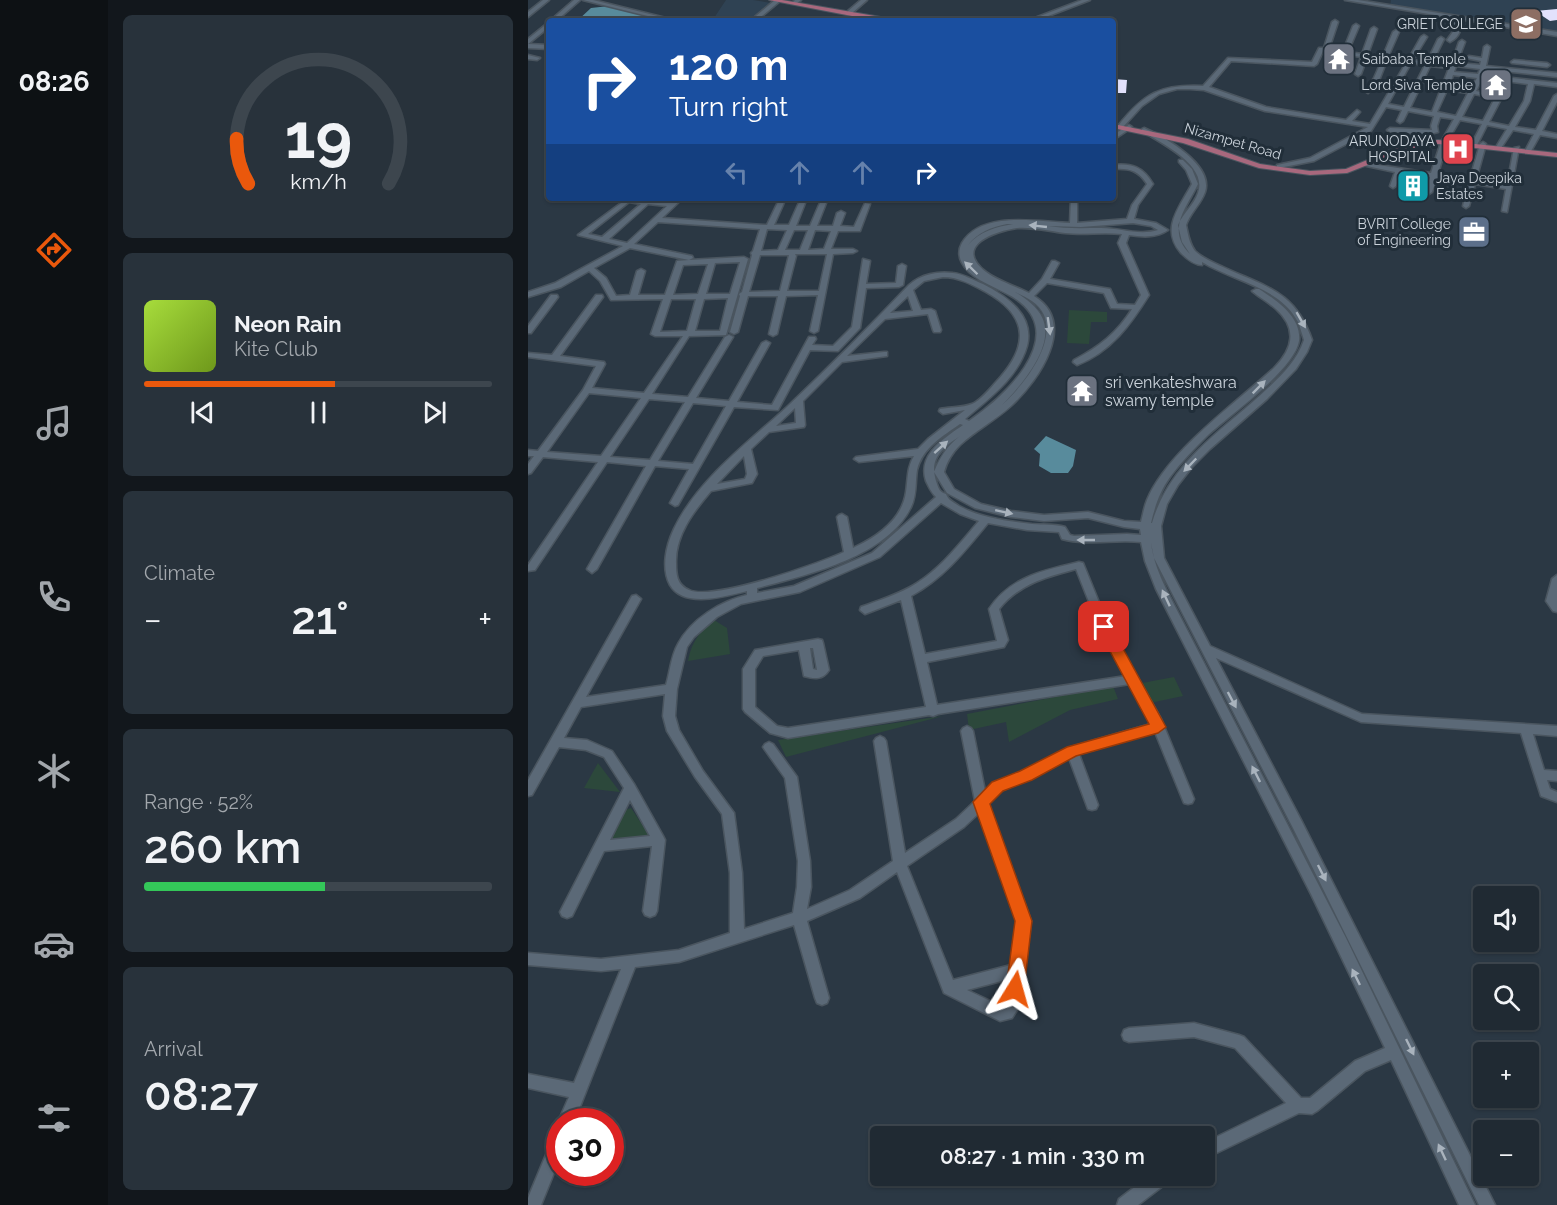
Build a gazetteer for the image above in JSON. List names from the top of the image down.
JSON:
{
  "streets": {
    "main road": ["Nizampet Road"]
  },
  "places": {
    "school or university": ["GRIET COLLEGE"],
    "temple": ["Saibaba Temple", "Lord Siva Temple", "sri venkateshwara swamy temple"],
    "hospital": ["ARUNODAYA HOSPITAL"],
    "building": ["Jaya Deepika Estates"],
    "office": ["BVRIT College of Engineering"]
  },
  "page": {
    "tabs": "08:26",
    "turn": ["120 m", "Turn right"],
    "song": ["Neon Rain", "Kite Club"],
    "tile": [
      "Climate",
      ["Range · 52%", "260 km"],
      ["Arrival", "08:27"]
    ],
    "heat": ["−", "21°", "+"],
    "map_buttons": ["+", "−"],
    "limit": "30",
    "trip": "08:27 · 1 min · 330 m",
    "gauge": ["19", "km/h"]
  }
}
